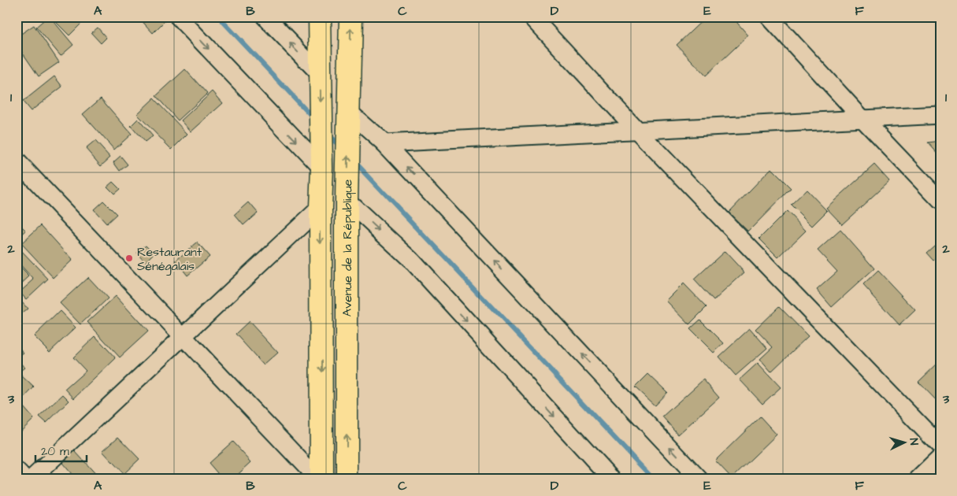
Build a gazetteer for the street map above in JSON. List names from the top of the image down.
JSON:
{
  "streets": {
    "main road": ["Avenue de la République"]
  },
  "places": ["Restaurant Sénégalais"],
  "scale_bar": "20 m",
  "north": "right",
  "grid": {
    "columns": [
      "A",
      "B",
      "C",
      "D",
      "E",
      "F"
    ],
    "rows": ["1", "2", "3"]
  }
}
